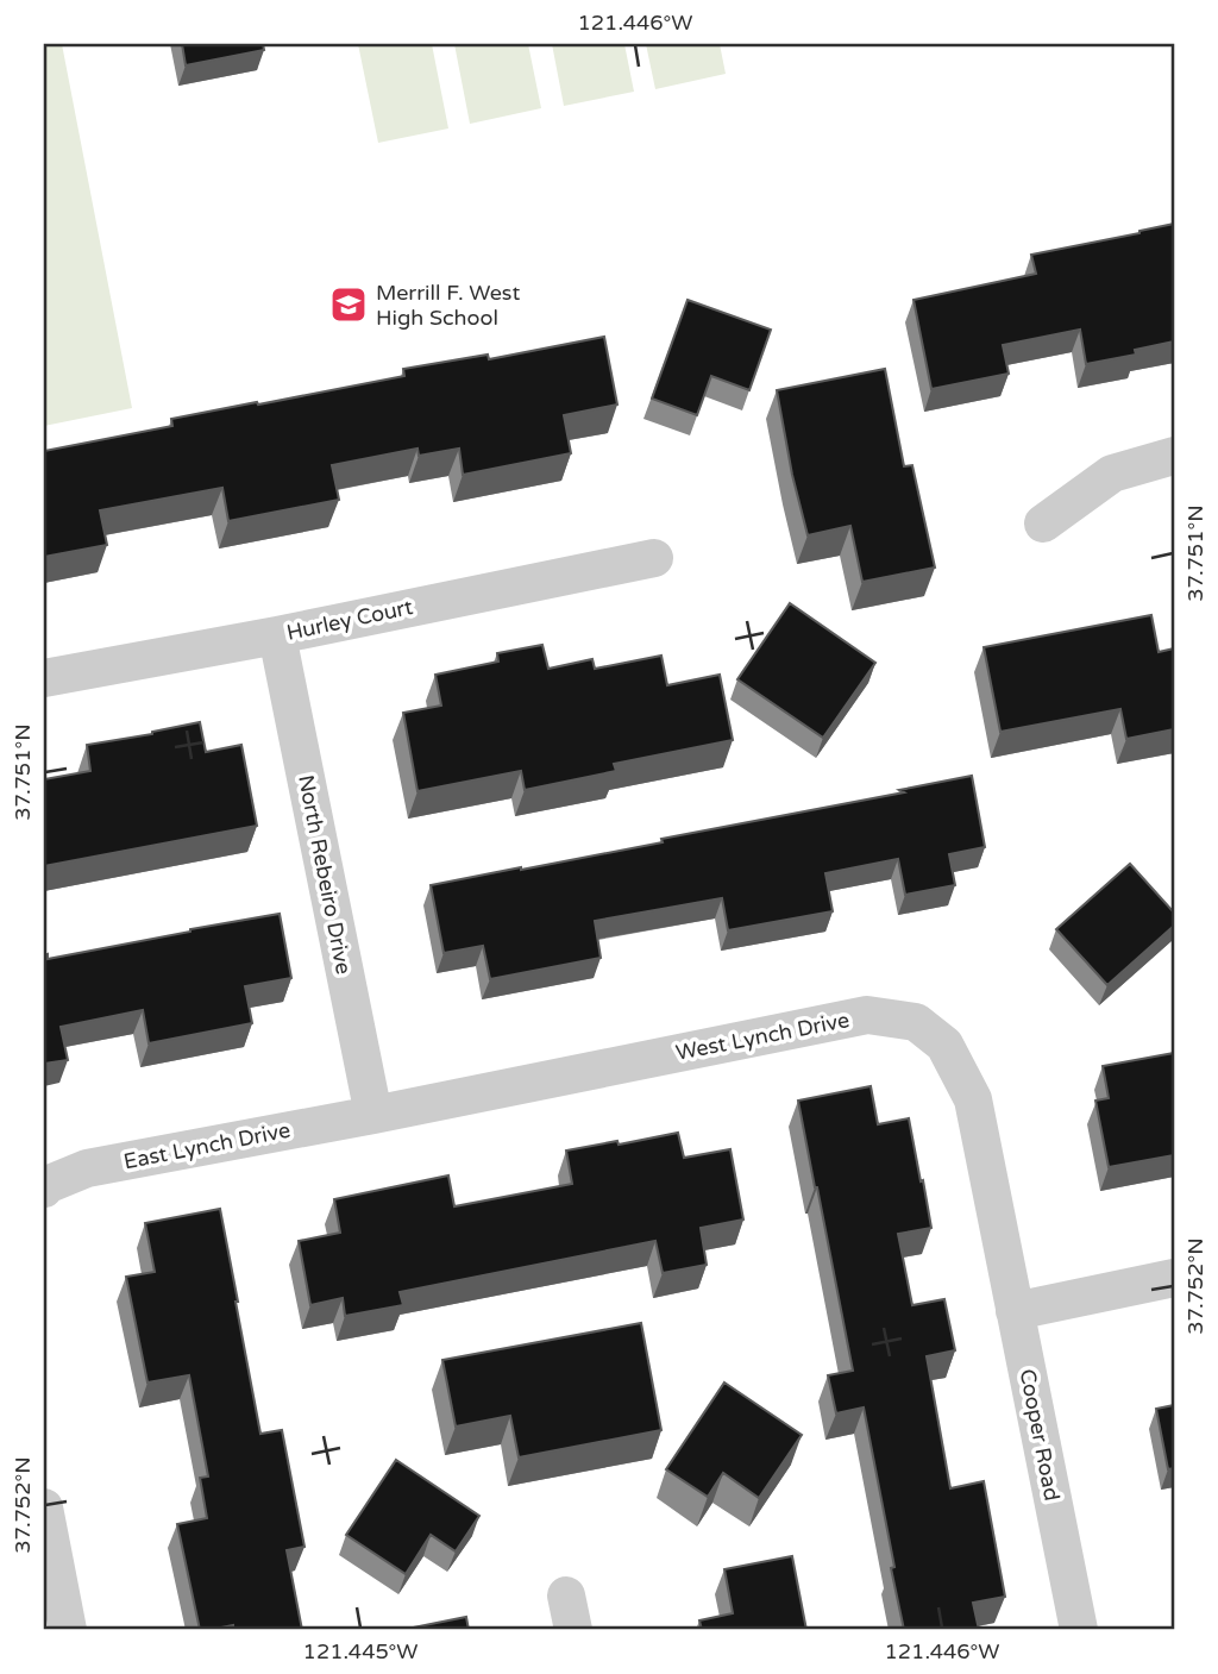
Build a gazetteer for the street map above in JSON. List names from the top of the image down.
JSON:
{
  "streets": {
    "street": [
      "Hurley Court",
      "North Rebeiro Drive",
      "West Lynch Drive",
      "East Lynch Drive",
      "Cooper Road"
    ]
  },
  "crossings": [
    ["Hurley Court", "North Rebeiro Drive"],
    ["North Rebeiro Drive", "West Lynch Drive"],
    ["North Rebeiro Drive", "East Lynch Drive"],
    ["West Lynch Drive", "East Lynch Drive"],
    ["West Lynch Drive", "Cooper Road"]
  ],
  "places": {
    "school or university": ["Merrill F. West High School"]
  },
  "coordinates": [
    "121.446°W",
    "37.751°N",
    "37.752°N",
    "121.445°W"
  ]
}
